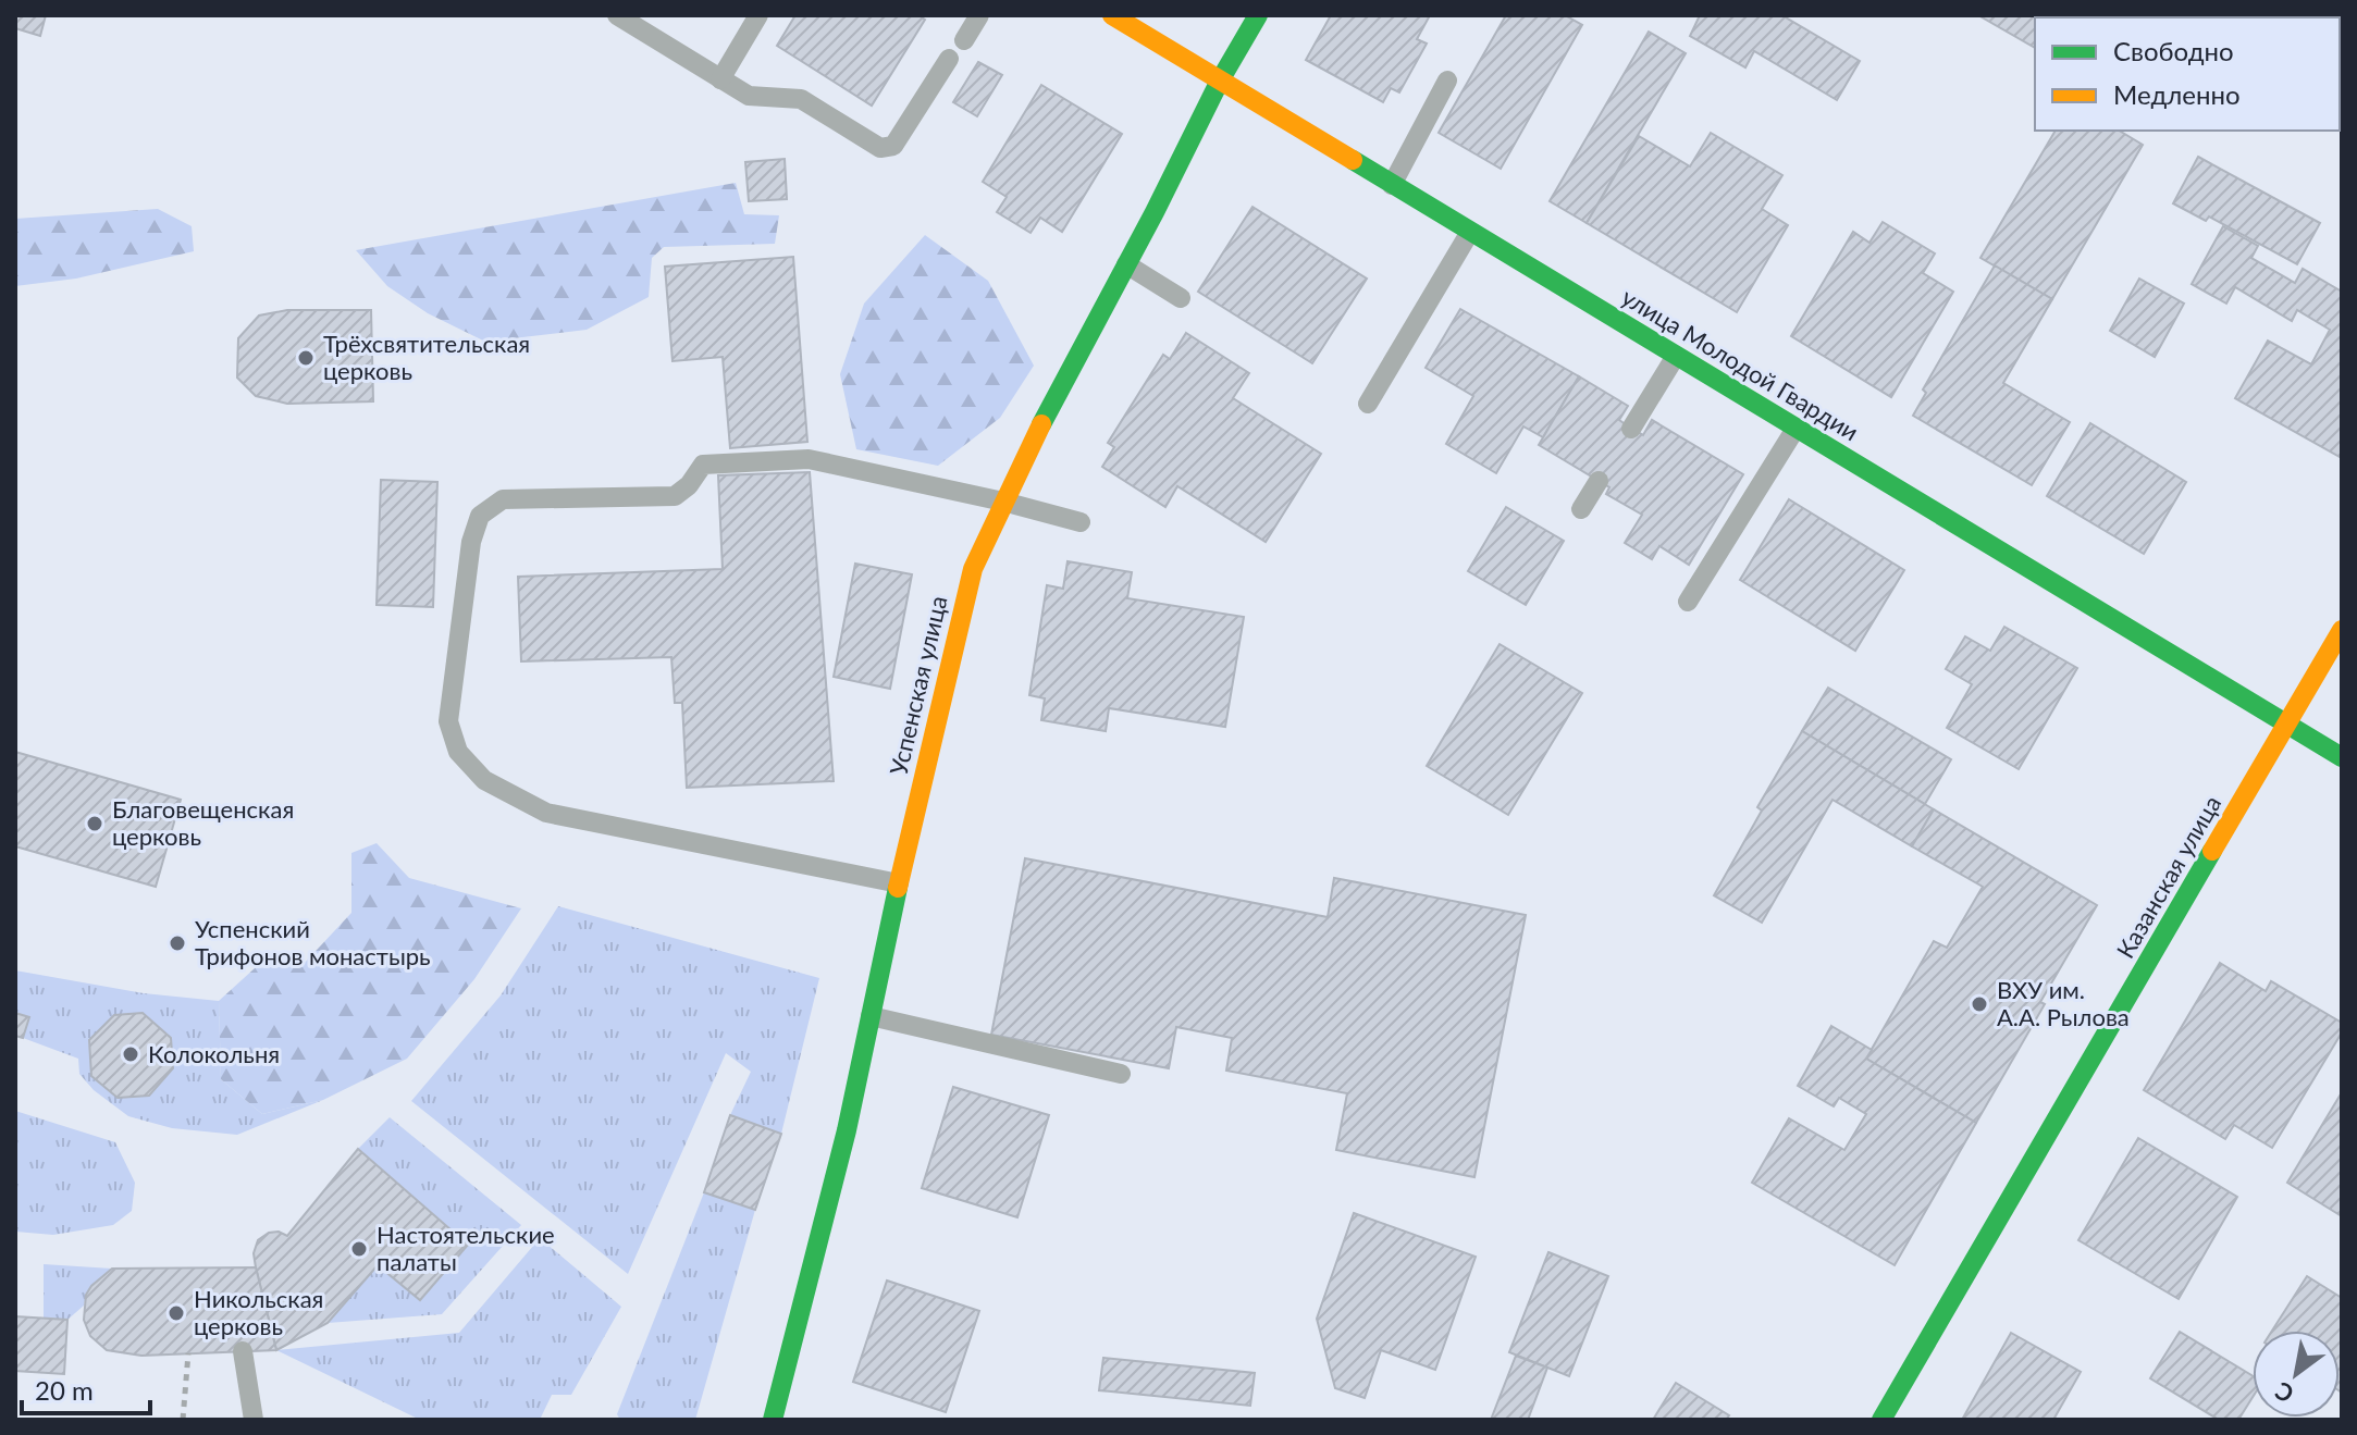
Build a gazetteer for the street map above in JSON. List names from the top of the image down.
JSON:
{
  "streets": {
    "street": ["улица Молодой Гвардии", "Успенская улица", "Казанская улица"]
  },
  "crossings": [
    ["улица Молодой Гвардии", "Успенская улица"],
    ["улица Молодой Гвардии", "Казанская улица"]
  ],
  "places": [
    "Трёхсвятительская церковь",
    "Благовещенская церковь",
    "Успенский Трифонов монастырь",
    "ВХУ им. А.А. Рылова",
    "Колокольня",
    "Настоятельские палаты",
    "Никольская церковь"
  ],
  "legend": ["Свободно", "Медленно"],
  "scale_bar": "20 m",
  "north": "bottom left"
}
